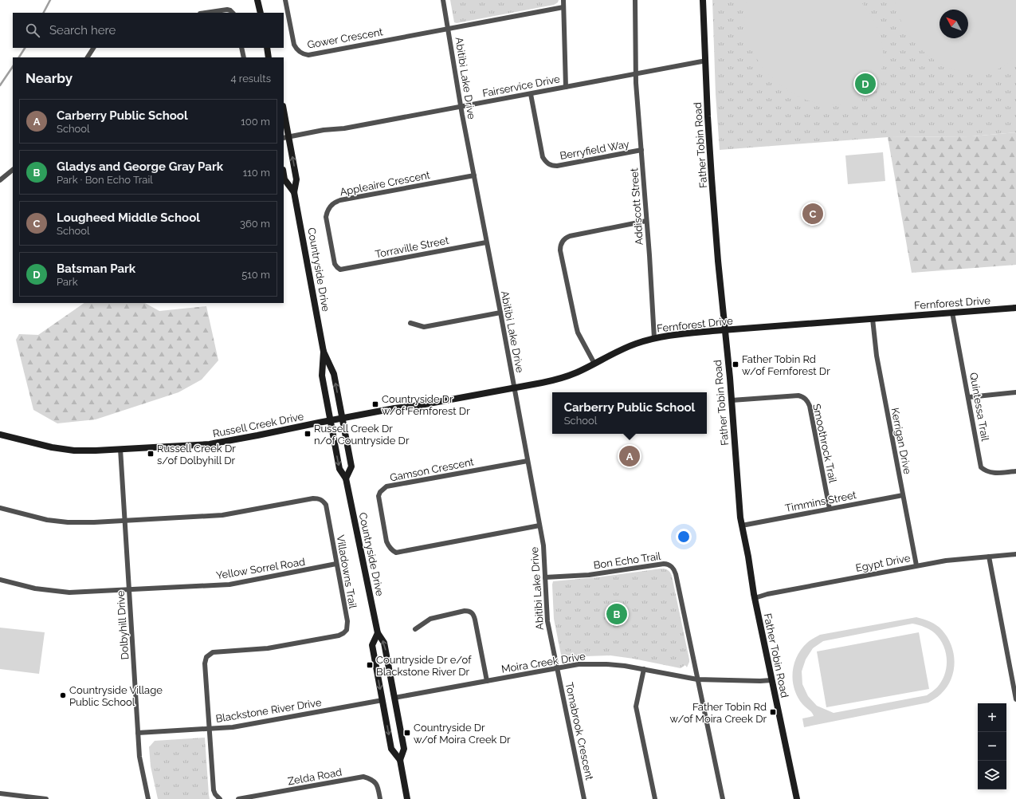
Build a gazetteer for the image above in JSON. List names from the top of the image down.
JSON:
{
  "streets": {
    "street": [
      "Gower Crescent",
      "Abitibi Lake Drive",
      "Fairservice Drive",
      "Father Tobin Road",
      "Berryfield Way",
      "Appleaire Crescent",
      "Addiscott Street",
      "Torraville Street",
      "Countryside Drive",
      "Fernforest Drive",
      "Quintessa Trail",
      "Russell Creek Drive",
      "Kerrigan Drive",
      "Smoothrock Trail",
      "Gamson Crescent",
      "Timmins Street",
      "Bon Echo Trail",
      "Egypt Drive",
      "Yellow Sorrel Road",
      "Villadowns Trail",
      "Dolbyhill Drive",
      "Moira Creek Drive",
      "Blackstone River Drive",
      "Tomabrook Crescent",
      "Zelda Road"
    ]
  },
  "crossings": [
    ["Gower Crescent", "Abitibi Lake Drive"],
    ["Abitibi Lake Drive", "Fairservice Drive"],
    ["Abitibi Lake Drive", "Appleaire Crescent"],
    ["Abitibi Lake Drive", "Torraville Street"],
    ["Abitibi Lake Drive", "Fernforest Drive"],
    ["Abitibi Lake Drive", "Gamson Crescent"],
    ["Abitibi Lake Drive", "Bon Echo Trail"],
    ["Abitibi Lake Drive", "Moira Creek Drive"],
    ["Abitibi Lake Drive", "Tomabrook Crescent"],
    ["Fairservice Drive", "Father Tobin Road"],
    ["Fairservice Drive", "Berryfield Way"],
    ["Fairservice Drive", "Addiscott Street"],
    ["Fairservice Drive", "Countryside Drive"],
    ["Father Tobin Road", "Fernforest Drive"],
    ["Father Tobin Road", "Smoothrock Trail"],
    ["Father Tobin Road", "Timmins Street"],
    ["Father Tobin Road", "Egypt Drive"],
    ["Father Tobin Road", "Moira Creek Drive"],
    ["Berryfield Way", "Addiscott Street"],
    ["Appleaire Crescent", "Torraville Street"],
    ["Addiscott Street", "Fernforest Drive"],
    ["Countryside Drive", "Fernforest Drive"],
    ["Countryside Drive", "Russell Creek Drive"],
    ["Countryside Drive", "Moira Creek Drive"],
    ["Countryside Drive", "Blackstone River Drive"],
    ["Fernforest Drive", "Quintessa Trail"],
    ["Fernforest Drive", "Russell Creek Drive"],
    ["Fernforest Drive", "Kerrigan Drive"],
    ["Russell Creek Drive", "Dolbyhill Drive"],
    ["Kerrigan Drive", "Timmins Street"],
    ["Kerrigan Drive", "Egypt Drive"],
    ["Smoothrock Trail", "Timmins Street"],
    ["Bon Echo Trail", "Moira Creek Drive"],
    ["Yellow Sorrel Road", "Villadowns Trail"],
    ["Yellow Sorrel Road", "Dolbyhill Drive"],
    ["Villadowns Trail", "Dolbyhill Drive"],
    ["Villadowns Trail", "Blackstone River Drive"],
    ["Dolbyhill Drive", "Blackstone River Drive"],
    ["Moira Creek Drive", "Tomabrook Crescent"]
  ],
  "places": {
    "transit": [
      "Father Tobin Rd w/of Fernforest Dr",
      "Countryside Dr w/of Fernforest Dr",
      "Russell Creek Dr n/of Countryside Dr",
      "Russell Creek Dr s/of Dolbyhill Dr",
      "Countryside Dr e/of Blackstone River Dr",
      "Father Tobin Rd w/of Moira Creek Dr",
      "Countryside Dr w/of Moira Creek Dr"
    ],
    "other": ["Countryside Village Public School"]
  },
  "north": "top left",
  "page": {
    "search": "Search here",
    "heading": ["Nearby", "4 results"],
    "pins": [
      "D",
      "C",
      "A",
      "B"
    ],
    "list": [
      {
        "mark": "A",
        "name": "Carberry Public School",
        "note": "School",
        "value": "100 m"
      },
      {
        "mark": "B",
        "name": "Gladys and George Gray Park",
        "note": "Park · Bon Echo Trail",
        "value": "110 m"
      },
      {
        "mark": "C",
        "name": "Lougheed Middle School",
        "note": "School",
        "value": "360 m"
      },
      {
        "mark": "D",
        "name": "Batsman Park",
        "note": "Park",
        "value": "510 m"
      }
    ],
    "popup": ["Carberry Public School", "School"],
    "map_buttons": ["+", "−"]
  }
}
